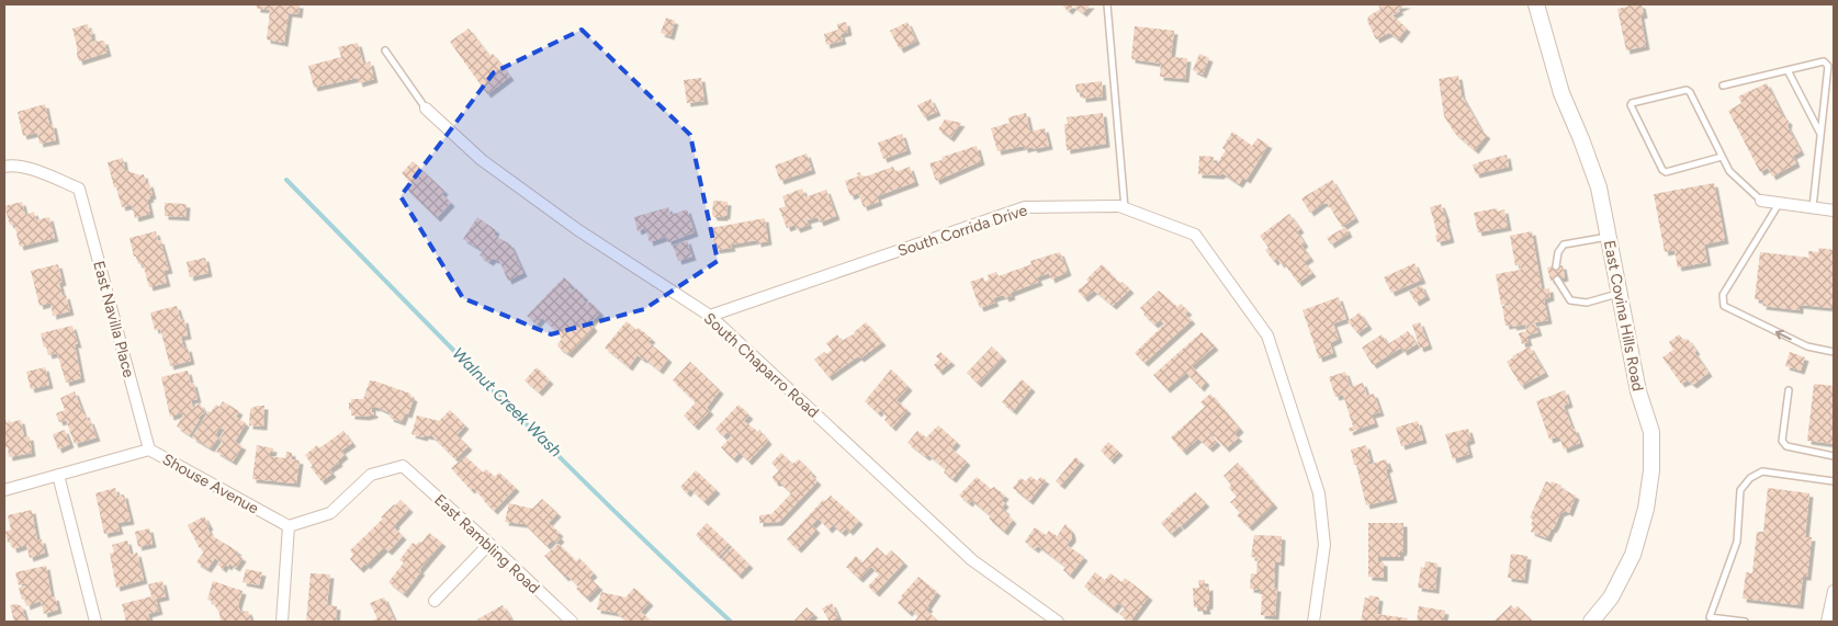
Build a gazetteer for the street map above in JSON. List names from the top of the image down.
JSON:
{
  "streets": {
    "street": [
      "South Corrida Drive",
      "East Covina Hills Road",
      "East Navilla Place",
      "South Chaparro Road",
      "Shouse Avenue",
      "East Rambling Road"
    ]
  },
  "crossings": [
    ["South Corrida Drive", "South Chaparro Road"],
    ["East Navilla Place", "Shouse Avenue"],
    ["Shouse Avenue", "East Rambling Road"]
  ],
  "water": ["Walnut Creek Wash"]
}
